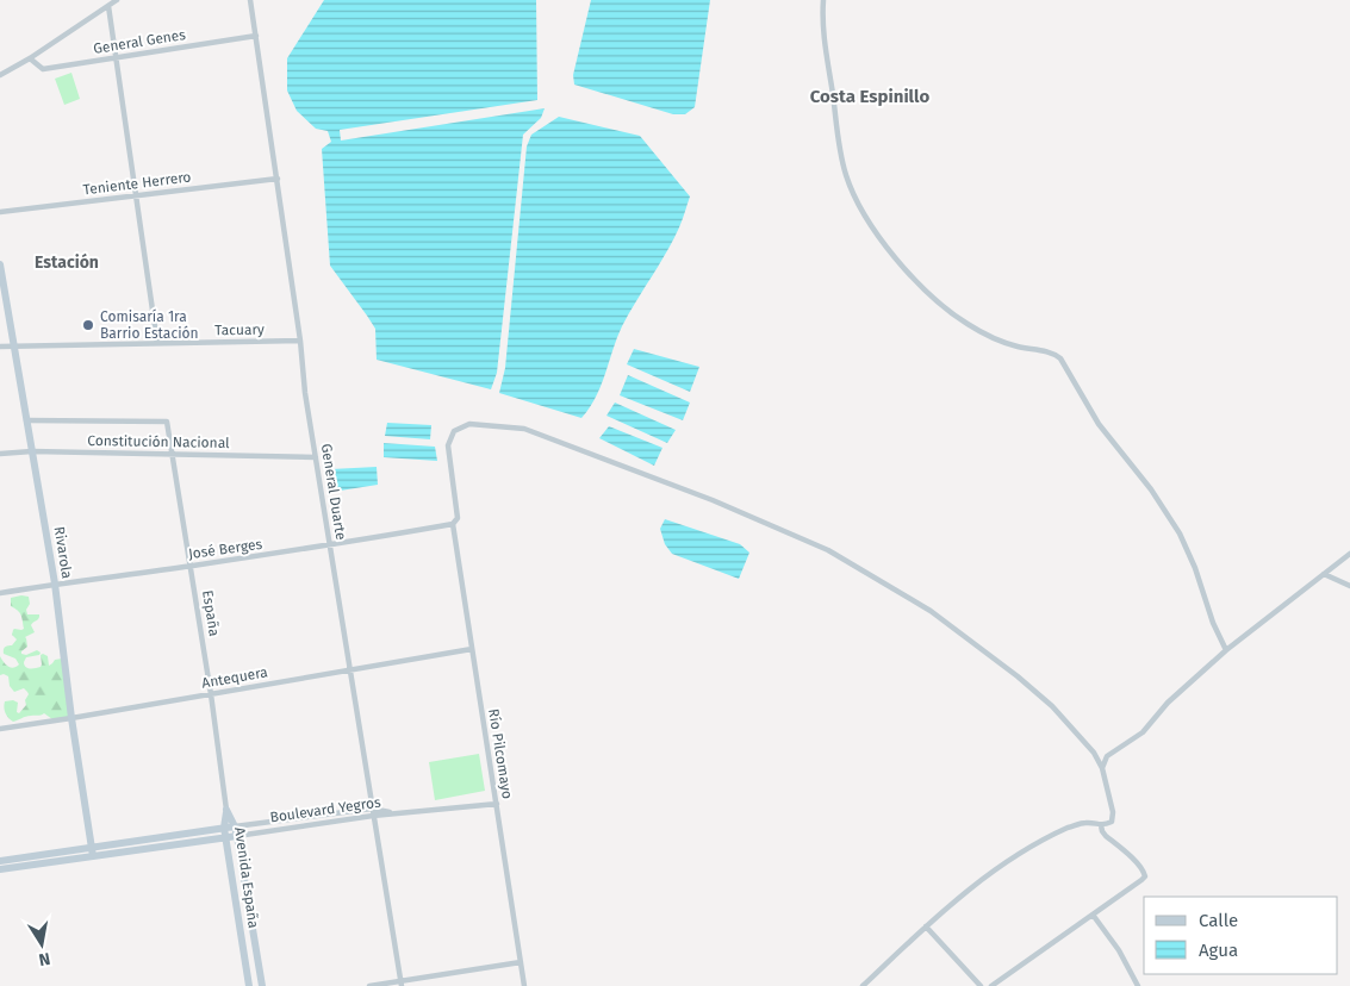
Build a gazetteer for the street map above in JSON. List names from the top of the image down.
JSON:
{
  "streets": {
    "street": [
      "General Genes",
      "Teniente Herrero",
      "Tacuary",
      "Constitución Nacional",
      "General Duarte",
      "José Berges",
      "Rivarola",
      "España",
      "Antequera",
      "Río Pilcomayo",
      "Boulevard Yegros",
      "Avenida España"
    ]
  },
  "crossings": [
    ["General Genes", "General Duarte"],
    ["Teniente Herrero", "General Duarte"],
    ["Tacuary", "General Duarte"],
    ["Tacuary", "Rivarola"],
    ["Constitución Nacional", "General Duarte"],
    ["Constitución Nacional", "Rivarola"],
    ["Constitución Nacional", "España"],
    ["General Duarte", "José Berges"],
    ["General Duarte", "Antequera"],
    ["General Duarte", "Boulevard Yegros"],
    ["José Berges", "Rivarola"],
    ["José Berges", "España"],
    ["José Berges", "Río Pilcomayo"],
    ["Rivarola", "España"],
    ["Rivarola", "Antequera"],
    ["Rivarola", "Boulevard Yegros"],
    ["España", "Antequera"],
    ["España", "Avenida España"],
    ["Antequera", "Río Pilcomayo"],
    ["Boulevard Yegros", "Avenida España"]
  ],
  "districts": ["Costa Espinillo", "Estación"],
  "places": ["Comisaría 1ra Barrio Estación"],
  "legend": ["Calle", "Agua"],
  "north": "bottom"
}
